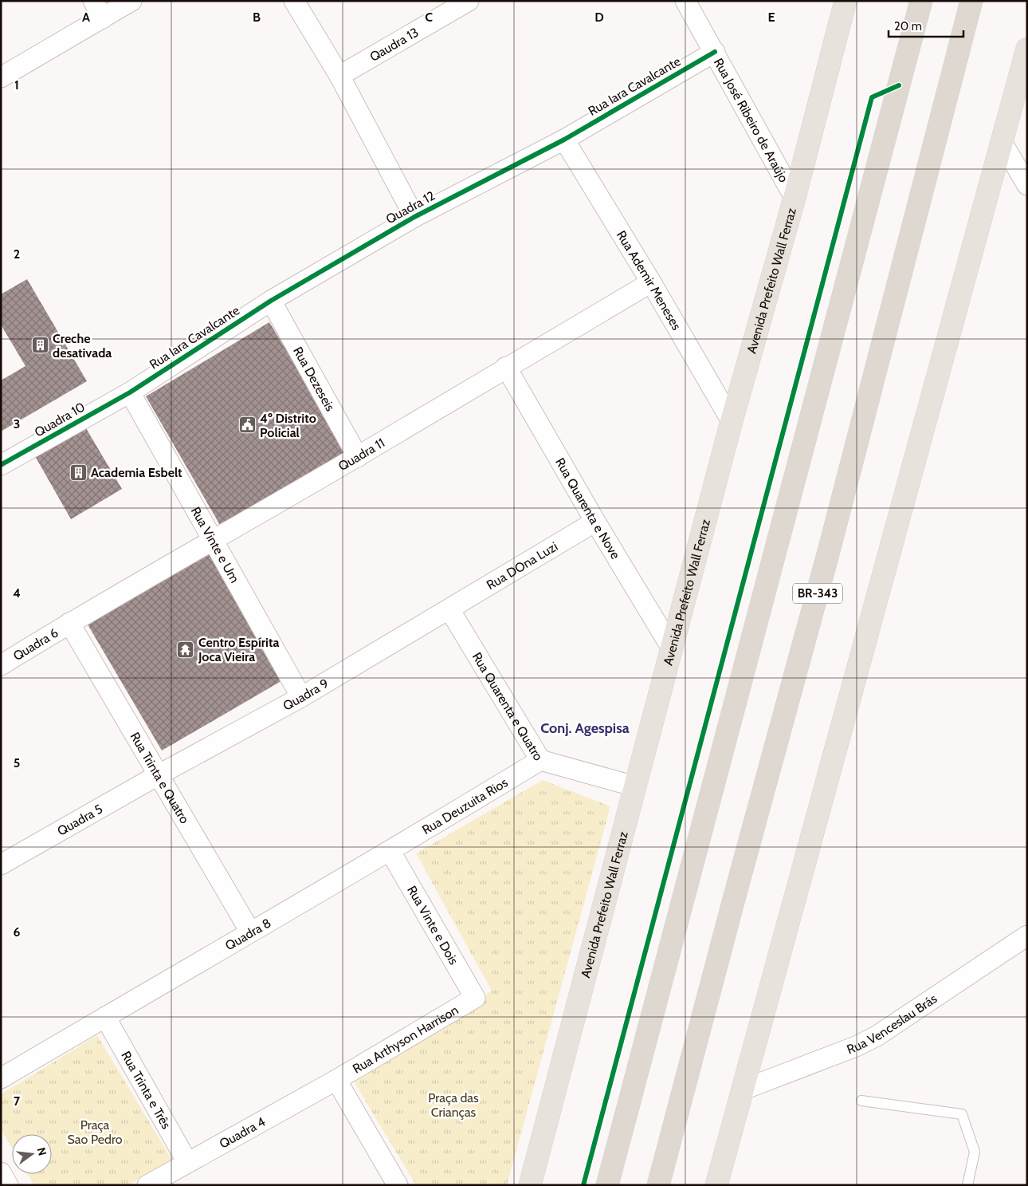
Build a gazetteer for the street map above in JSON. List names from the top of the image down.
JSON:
{
  "streets": {
    "highway": ["BR-343"],
    "main road": ["Avenida Prefeito Wall Ferraz"],
    "street": [
      "Qaudra 13",
      "Rua Iara Cavalcante",
      "Rua José Ribeiro de Araújo",
      "Quadra 12",
      "Rua Ademir Meneses",
      "Rua Dezeseis",
      "Quadra 10",
      "Quadra 11",
      "Rua Quarenta e Nove",
      "Rua Vinte e Um",
      "Rua DOna Luzi",
      "Quadra 6",
      "Quadra 9",
      "Rua Quarenta e Quatro",
      "Rua Trinta e Quatro",
      "Rua Deuzuita Rios",
      "Quadra 5",
      "Rua Vinte e Dois",
      "Quadra 8",
      "Rua Venceslau Brás",
      "Rua Arthyson Harrison",
      "Rua Trinta e Três",
      "Quadra 4"
    ]
  },
  "crossings": [
    ["Rua Iara Cavalcante", "Rua José Ribeiro de Araújo"],
    ["Rua Iara Cavalcante", "Quadra 12"],
    ["Rua Iara Cavalcante", "Rua Ademir Meneses"],
    ["Rua Iara Cavalcante", "Rua Dezeseis"],
    ["Rua Iara Cavalcante", "Quadra 10"],
    ["Rua Iara Cavalcante", "Rua Vinte e Um"],
    ["Rua José Ribeiro de Araújo", "Avenida Prefeito Wall Ferraz"],
    ["Quadra 12", "Rua Ademir Meneses"],
    ["Quadra 12", "Rua Dezeseis"],
    ["Rua Ademir Meneses", "Avenida Prefeito Wall Ferraz"],
    ["Rua Ademir Meneses", "Quadra 11"],
    ["Avenida Prefeito Wall Ferraz", "Rua Quarenta e Nove"],
    ["Avenida Prefeito Wall Ferraz", "Rua Quarenta e Quatro"],
    ["Rua Dezeseis", "Quadra 11"],
    ["Quadra 10", "Rua Vinte e Um"],
    ["Quadra 11", "Rua Quarenta e Nove"],
    ["Quadra 11", "Rua Vinte e Um"],
    ["Rua Quarenta e Nove", "Rua DOna Luzi"],
    ["Rua Vinte e Um", "Quadra 9"],
    ["Rua DOna Luzi", "Quadra 9"],
    ["Rua DOna Luzi", "Rua Quarenta e Quatro"],
    ["Quadra 6", "Rua Trinta e Quatro"],
    ["Quadra 9", "Rua Quarenta e Quatro"],
    ["Quadra 9", "Rua Trinta e Quatro"],
    ["Quadra 9", "Quadra 5"],
    ["Rua Quarenta e Quatro", "Rua Deuzuita Rios"],
    ["Rua Trinta e Quatro", "Quadra 5"],
    ["Rua Trinta e Quatro", "Quadra 8"],
    ["Rua Deuzuita Rios", "Rua Vinte e Dois"],
    ["Rua Deuzuita Rios", "Quadra 8"],
    ["Rua Vinte e Dois", "Quadra 8"],
    ["Rua Vinte e Dois", "Rua Arthyson Harrison"],
    ["Quadra 8", "Rua Trinta e Três"],
    ["Rua Arthyson Harrison", "Quadra 4"],
    ["Rua Trinta e Três", "Quadra 4"]
  ],
  "districts": ["Conj. Agespisa"],
  "parks": ["Praça das Crianças", "Praça Sao Pedro"],
  "places": {
    "building": ["Creche desativada", "Academia Esbelt"],
    "public building": ["4º Distrito Policial"],
    "temple": ["Centro Espírita Joca Vieira"]
  },
  "scale_bar": "20 m",
  "north": "right",
  "grid": {
    "columns": [
      "A",
      "B",
      "C",
      "D",
      "E"
    ],
    "rows": [
      "1",
      "2",
      "3",
      "4",
      "5",
      "6",
      "7"
    ]
  }
}
